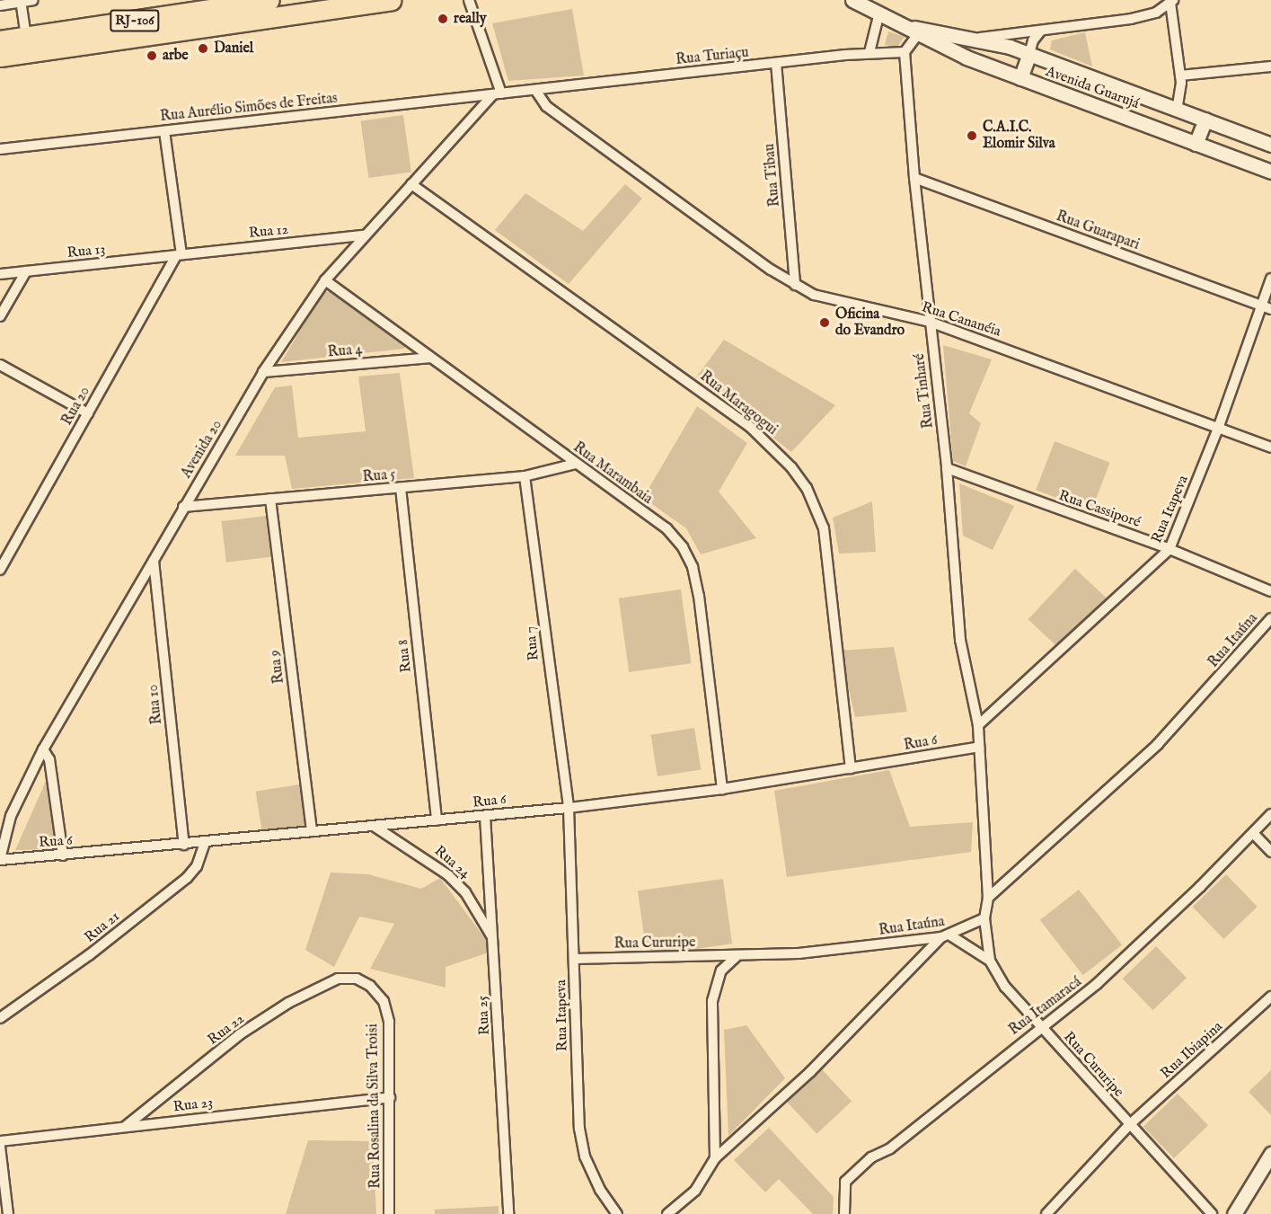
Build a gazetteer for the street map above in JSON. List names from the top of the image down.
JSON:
{
  "streets": {
    "highway": ["RJ-106"],
    "street": [
      "Rua Turiaçu",
      "Avenida Guarujá",
      "Rua Aurélio Simões de Freitas",
      "Rua Tibau",
      "Rua Guarapari",
      "Rua 12",
      "Rua 13",
      "Rua Cananéia",
      "Rua 4",
      "Rua Tinharé",
      "Rua Maragogui",
      "Rua 20",
      "Avenida 20",
      "Rua Marambaia",
      "Rua 5",
      "Rua Cassiporé",
      "Rua Itapeva",
      "Rua Itaúna",
      "Rua 7",
      "Rua 8",
      "Rua 9",
      "Rua 10",
      "Rua 6",
      "Rua 24",
      "Rua 21",
      "Rua Cururipe",
      "Rua Itamaracá",
      "Rua 25",
      "Rua 22",
      "Rua Ibiapina",
      "Rua 23",
      "Rua Rosalina da Silva Troisi"
    ]
  },
  "crossings": [
    ["Rua Turiaçu", "Rua Aurélio Simões de Freitas"],
    ["Rua Turiaçu", "Rua Tibau"],
    ["Rua Turiaçu", "Rua Cananéia"],
    ["Rua Turiaçu", "Rua Tinharé"],
    ["Rua Turiaçu", "Avenida 20"],
    ["Rua Aurélio Simões de Freitas", "Avenida 20"],
    ["Rua Tibau", "Rua Cananéia"],
    ["Rua Guarapari", "Rua Tinharé"],
    ["Rua Guarapari", "Rua Itapeva"],
    ["Rua 12", "Rua 13"],
    ["Rua 12", "Rua 20"],
    ["Rua 12", "Avenida 20"],
    ["Rua 13", "Rua 20"],
    ["Rua Cananéia", "Rua Tinharé"],
    ["Rua Cananéia", "Rua Itapeva"],
    ["Rua 4", "Avenida 20"],
    ["Rua 4", "Rua Marambaia"],
    ["Rua Tinharé", "Rua Cassiporé"],
    ["Rua Tinharé", "Rua Itapeva"],
    ["Rua Maragogui", "Avenida 20"],
    ["Rua Maragogui", "Rua 6"],
    ["Avenida 20", "Rua Marambaia"],
    ["Avenida 20", "Rua 5"],
    ["Avenida 20", "Rua 10"],
    ["Avenida 20", "Rua 6"],
    ["Rua Marambaia", "Rua 5"],
    ["Rua Marambaia", "Rua 6"],
    ["Rua 5", "Rua 7"],
    ["Rua 5", "Rua 8"],
    ["Rua 5", "Rua 9"],
    ["Rua Cassiporé", "Rua Itapeva"],
    ["Rua Itapeva", "Rua 7"],
    ["Rua Itapeva", "Rua 6"],
    ["Rua Itapeva", "Rua Cururipe"],
    ["Rua Itaúna", "Rua Cururipe"],
    ["Rua 7", "Rua 6"],
    ["Rua 8", "Rua 6"],
    ["Rua 9", "Rua 6"],
    ["Rua 10", "Rua 6"],
    ["Rua 6", "Rua 24"],
    ["Rua 6", "Rua 21"],
    ["Rua 6", "Rua 25"],
    ["Rua 24", "Rua 25"],
    ["Rua Cururipe", "Rua Itamaracá"],
    ["Rua Cururipe", "Rua Ibiapina"],
    ["Rua 22", "Rua 23"],
    ["Rua 22", "Rua Rosalina da Silva Troisi"],
    ["Rua 23", "Rua Rosalina da Silva Troisi"]
  ],
  "places": [
    "really",
    "Daniel",
    "arbe",
    "C.A.I.C. Elomir Silva",
    "Oficina do Evandro"
  ]
}
